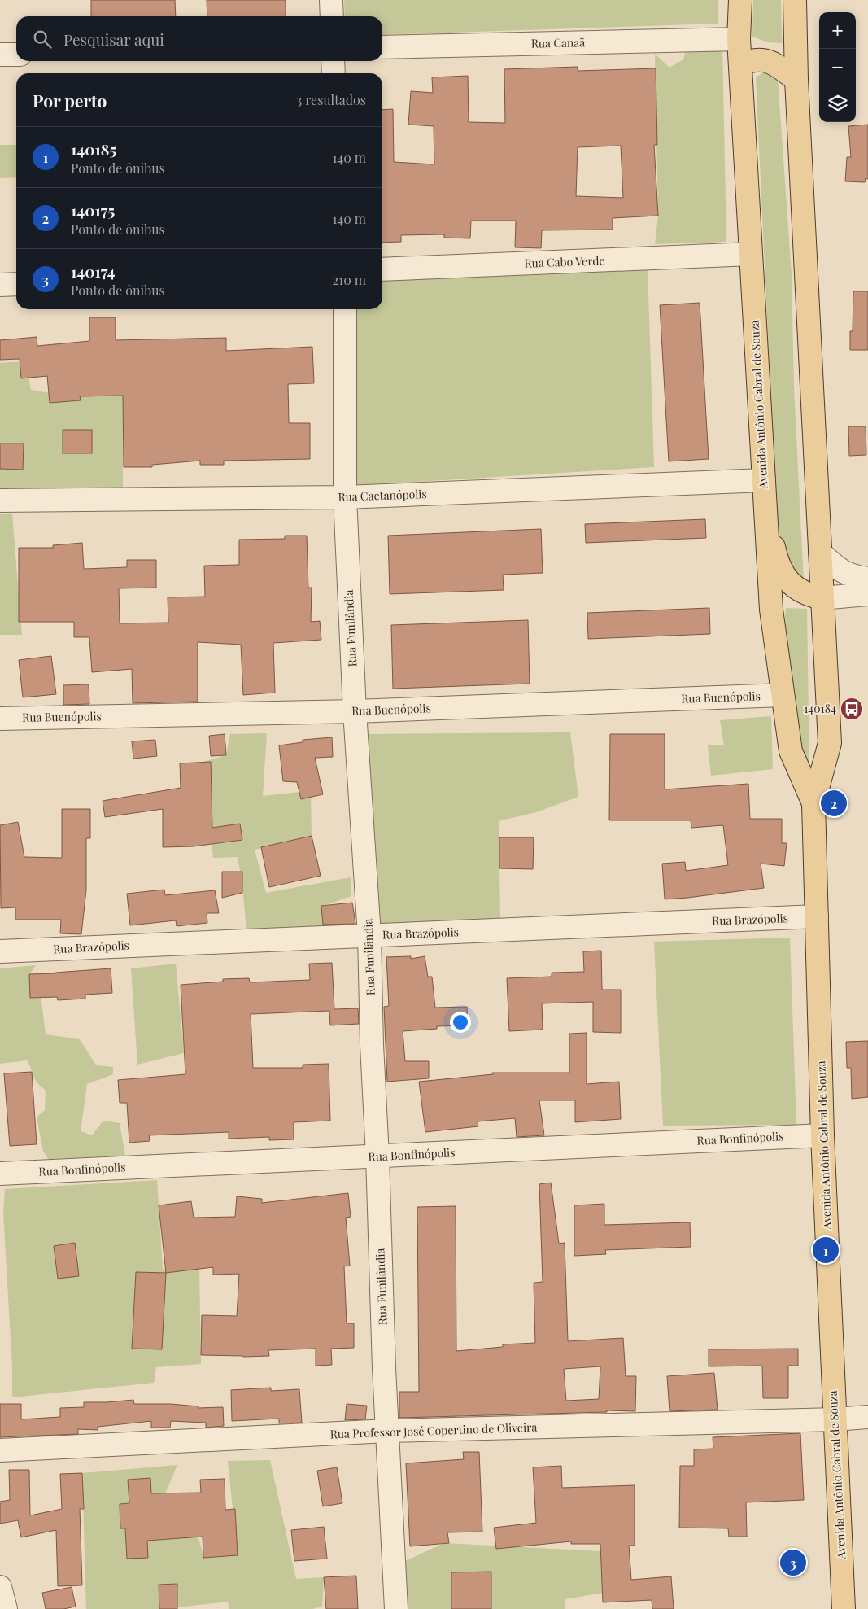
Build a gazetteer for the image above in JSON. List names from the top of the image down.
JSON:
{
  "streets": {
    "main road": ["Avenida Antônio Cabral de Souza"],
    "street": [
      "Rua Canaã",
      "Rua Cabo Verde",
      "Rua Caetanópolis",
      "Rua Funilândia",
      "Rua Buenópolis",
      "Rua Brazópolis",
      "Rua Bonfinópolis",
      "Rua Professor José Copertino de Oliveira"
    ]
  },
  "crossings": [
    ["Rua Canaã", "Avenida Antônio Cabral de Souza"],
    ["Rua Cabo Verde", "Avenida Antônio Cabral de Souza"],
    ["Avenida Antônio Cabral de Souza", "Rua Caetanópolis"],
    ["Avenida Antônio Cabral de Souza", "Rua Buenópolis"],
    ["Avenida Antônio Cabral de Souza", "Rua Brazópolis"],
    ["Avenida Antônio Cabral de Souza", "Rua Bonfinópolis"],
    ["Avenida Antônio Cabral de Souza", "Rua Professor José Copertino de Oliveira"],
    ["Rua Caetanópolis", "Rua Funilândia"],
    ["Rua Funilândia", "Rua Buenópolis"],
    ["Rua Funilândia", "Rua Brazópolis"],
    ["Rua Funilândia", "Rua Bonfinópolis"],
    ["Rua Funilândia", "Rua Professor José Copertino de Oliveira"]
  ],
  "places": {
    "bus stop": ["140184"]
  },
  "page": {
    "map_buttons": ["+", "−"],
    "search": "Pesquisar aqui",
    "heading": ["Por perto", "3 resultados"],
    "list": [
      {
        "mark": "1",
        "name": "140185",
        "note": "Ponto de ônibus",
        "value": "140 m"
      },
      {
        "mark": "2",
        "name": "140175",
        "note": "Ponto de ônibus",
        "value": "140 m"
      },
      {
        "mark": "3",
        "name": "140174",
        "note": "Ponto de ônibus",
        "value": "210 m"
      }
    ],
    "pins": ["2", "1", "3"]
  }
}
